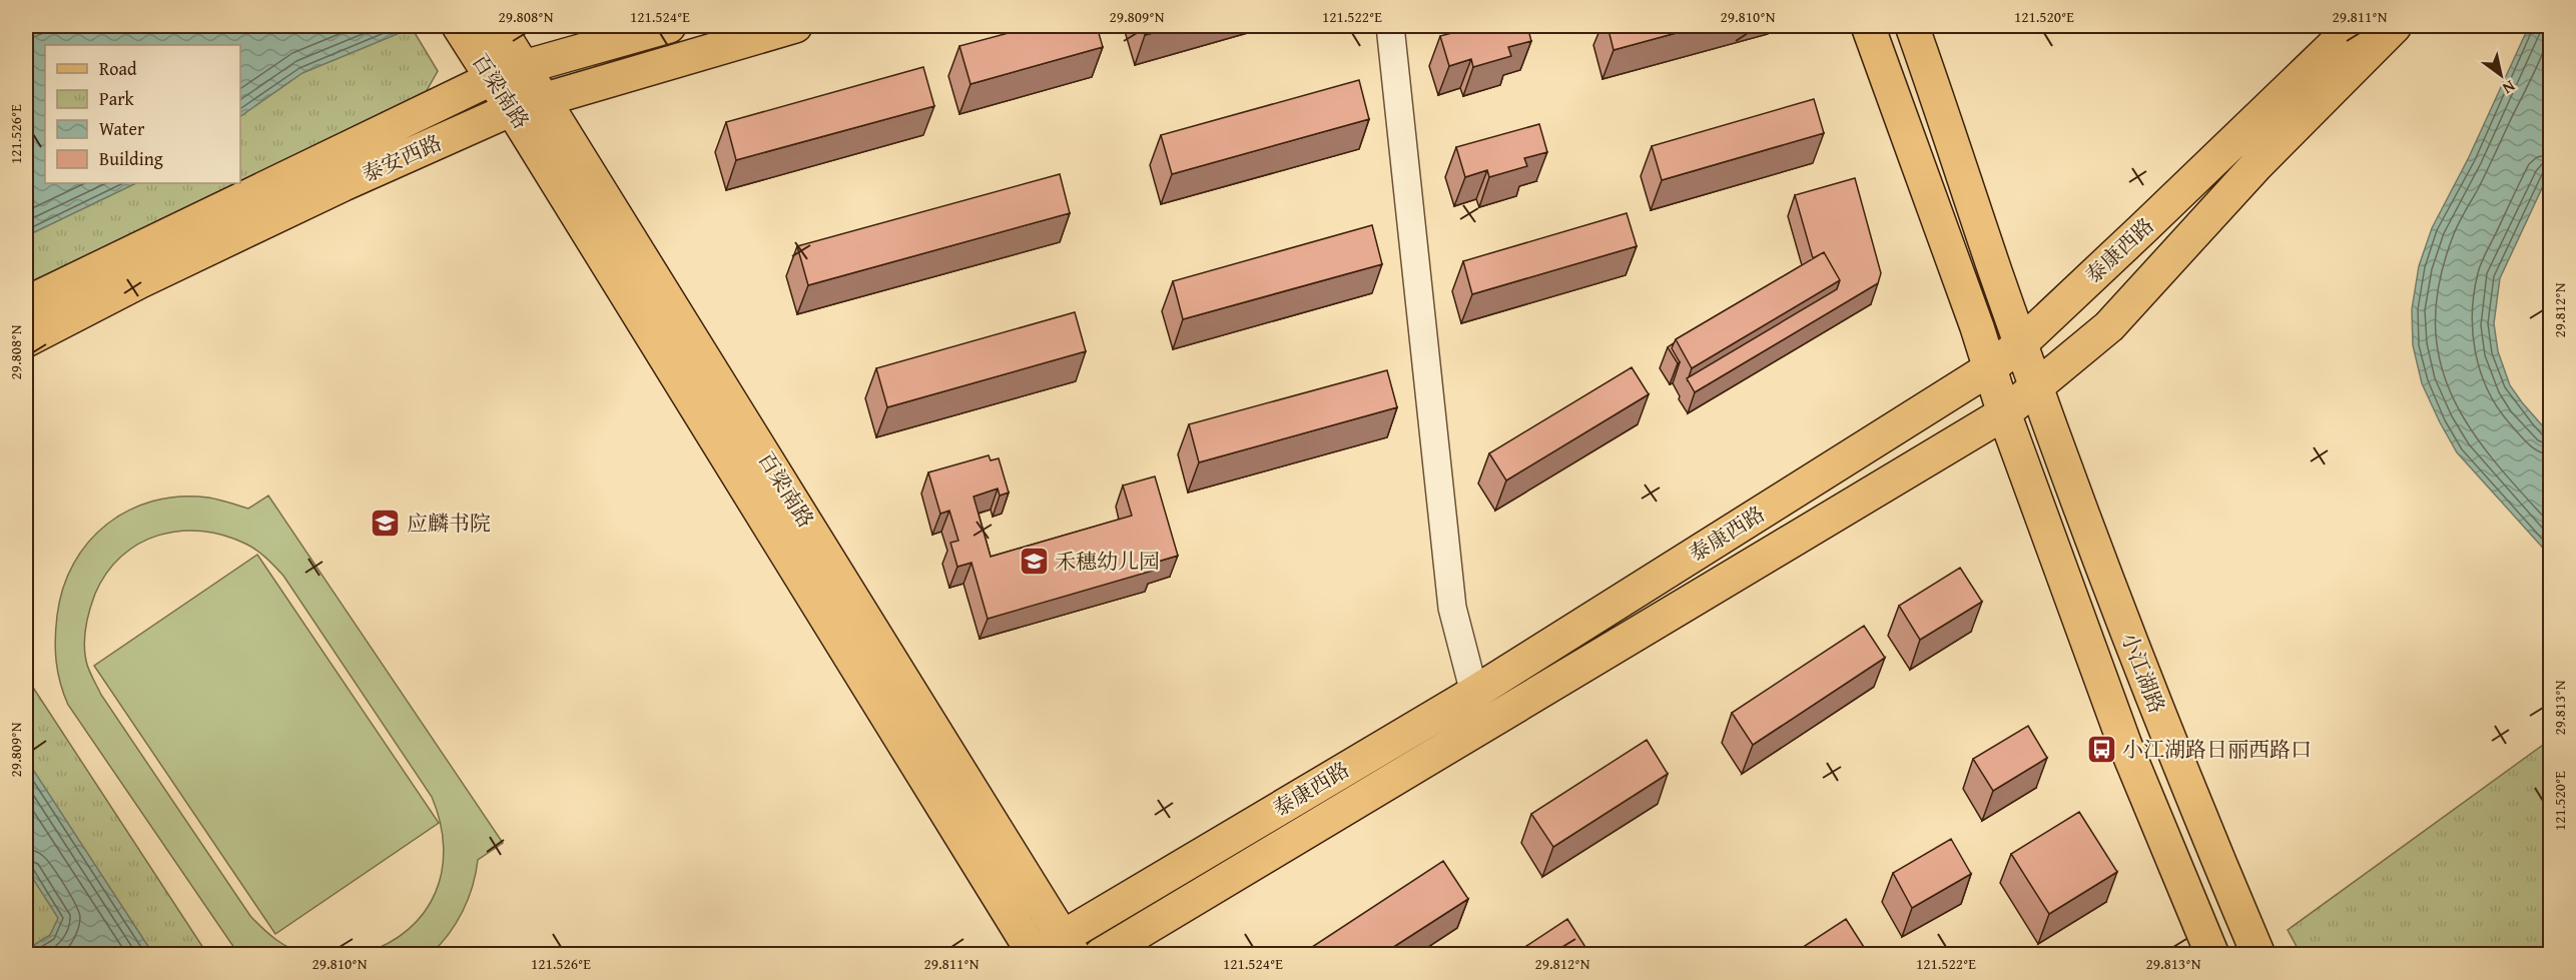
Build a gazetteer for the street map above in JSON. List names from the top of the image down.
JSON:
{
  "streets": {
    "main road": [
      "百梁南路",
      "泰安西路",
      "泰康西路",
      "小江湖路"
    ]
  },
  "crossings": [
    ["百梁南路", "泰安西路"],
    ["百梁南路", "泰康西路"],
    ["泰康西路", "小江湖路"]
  ],
  "places": {
    "school or university": ["应麟书院", "禾穗幼儿园"],
    "bus stop": ["小江湖路日丽西路口"]
  },
  "legend": [
    "Road",
    "Park",
    "Water",
    "Building"
  ],
  "north": "bottom right",
  "coordinates": [
    "29.808°N",
    "121.524°E",
    "29.809°N",
    "121.522°E",
    "29.810°N",
    "121.520°E",
    "29.811°N",
    "121.526°E",
    "29.812°N",
    "29.813°N"
  ]
}
